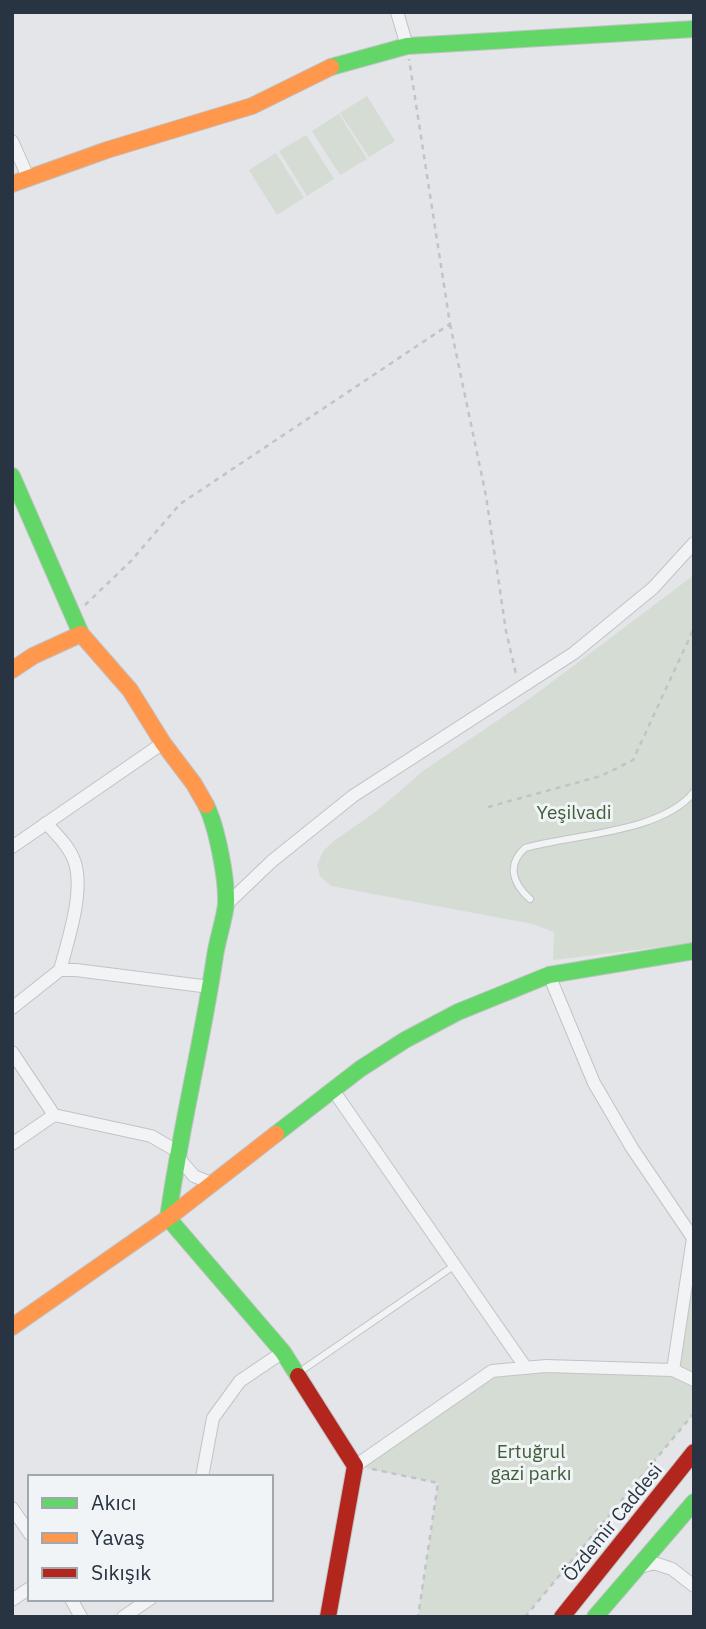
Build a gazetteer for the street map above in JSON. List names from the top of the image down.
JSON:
{
  "streets": {
    "street": ["Özdemir Caddesi"]
  },
  "parks": ["Yeşilvadi", "Ertuğrul gazi parkı"],
  "legend": ["Akıcı", "Yavaş", "Sıkışık"]
}
